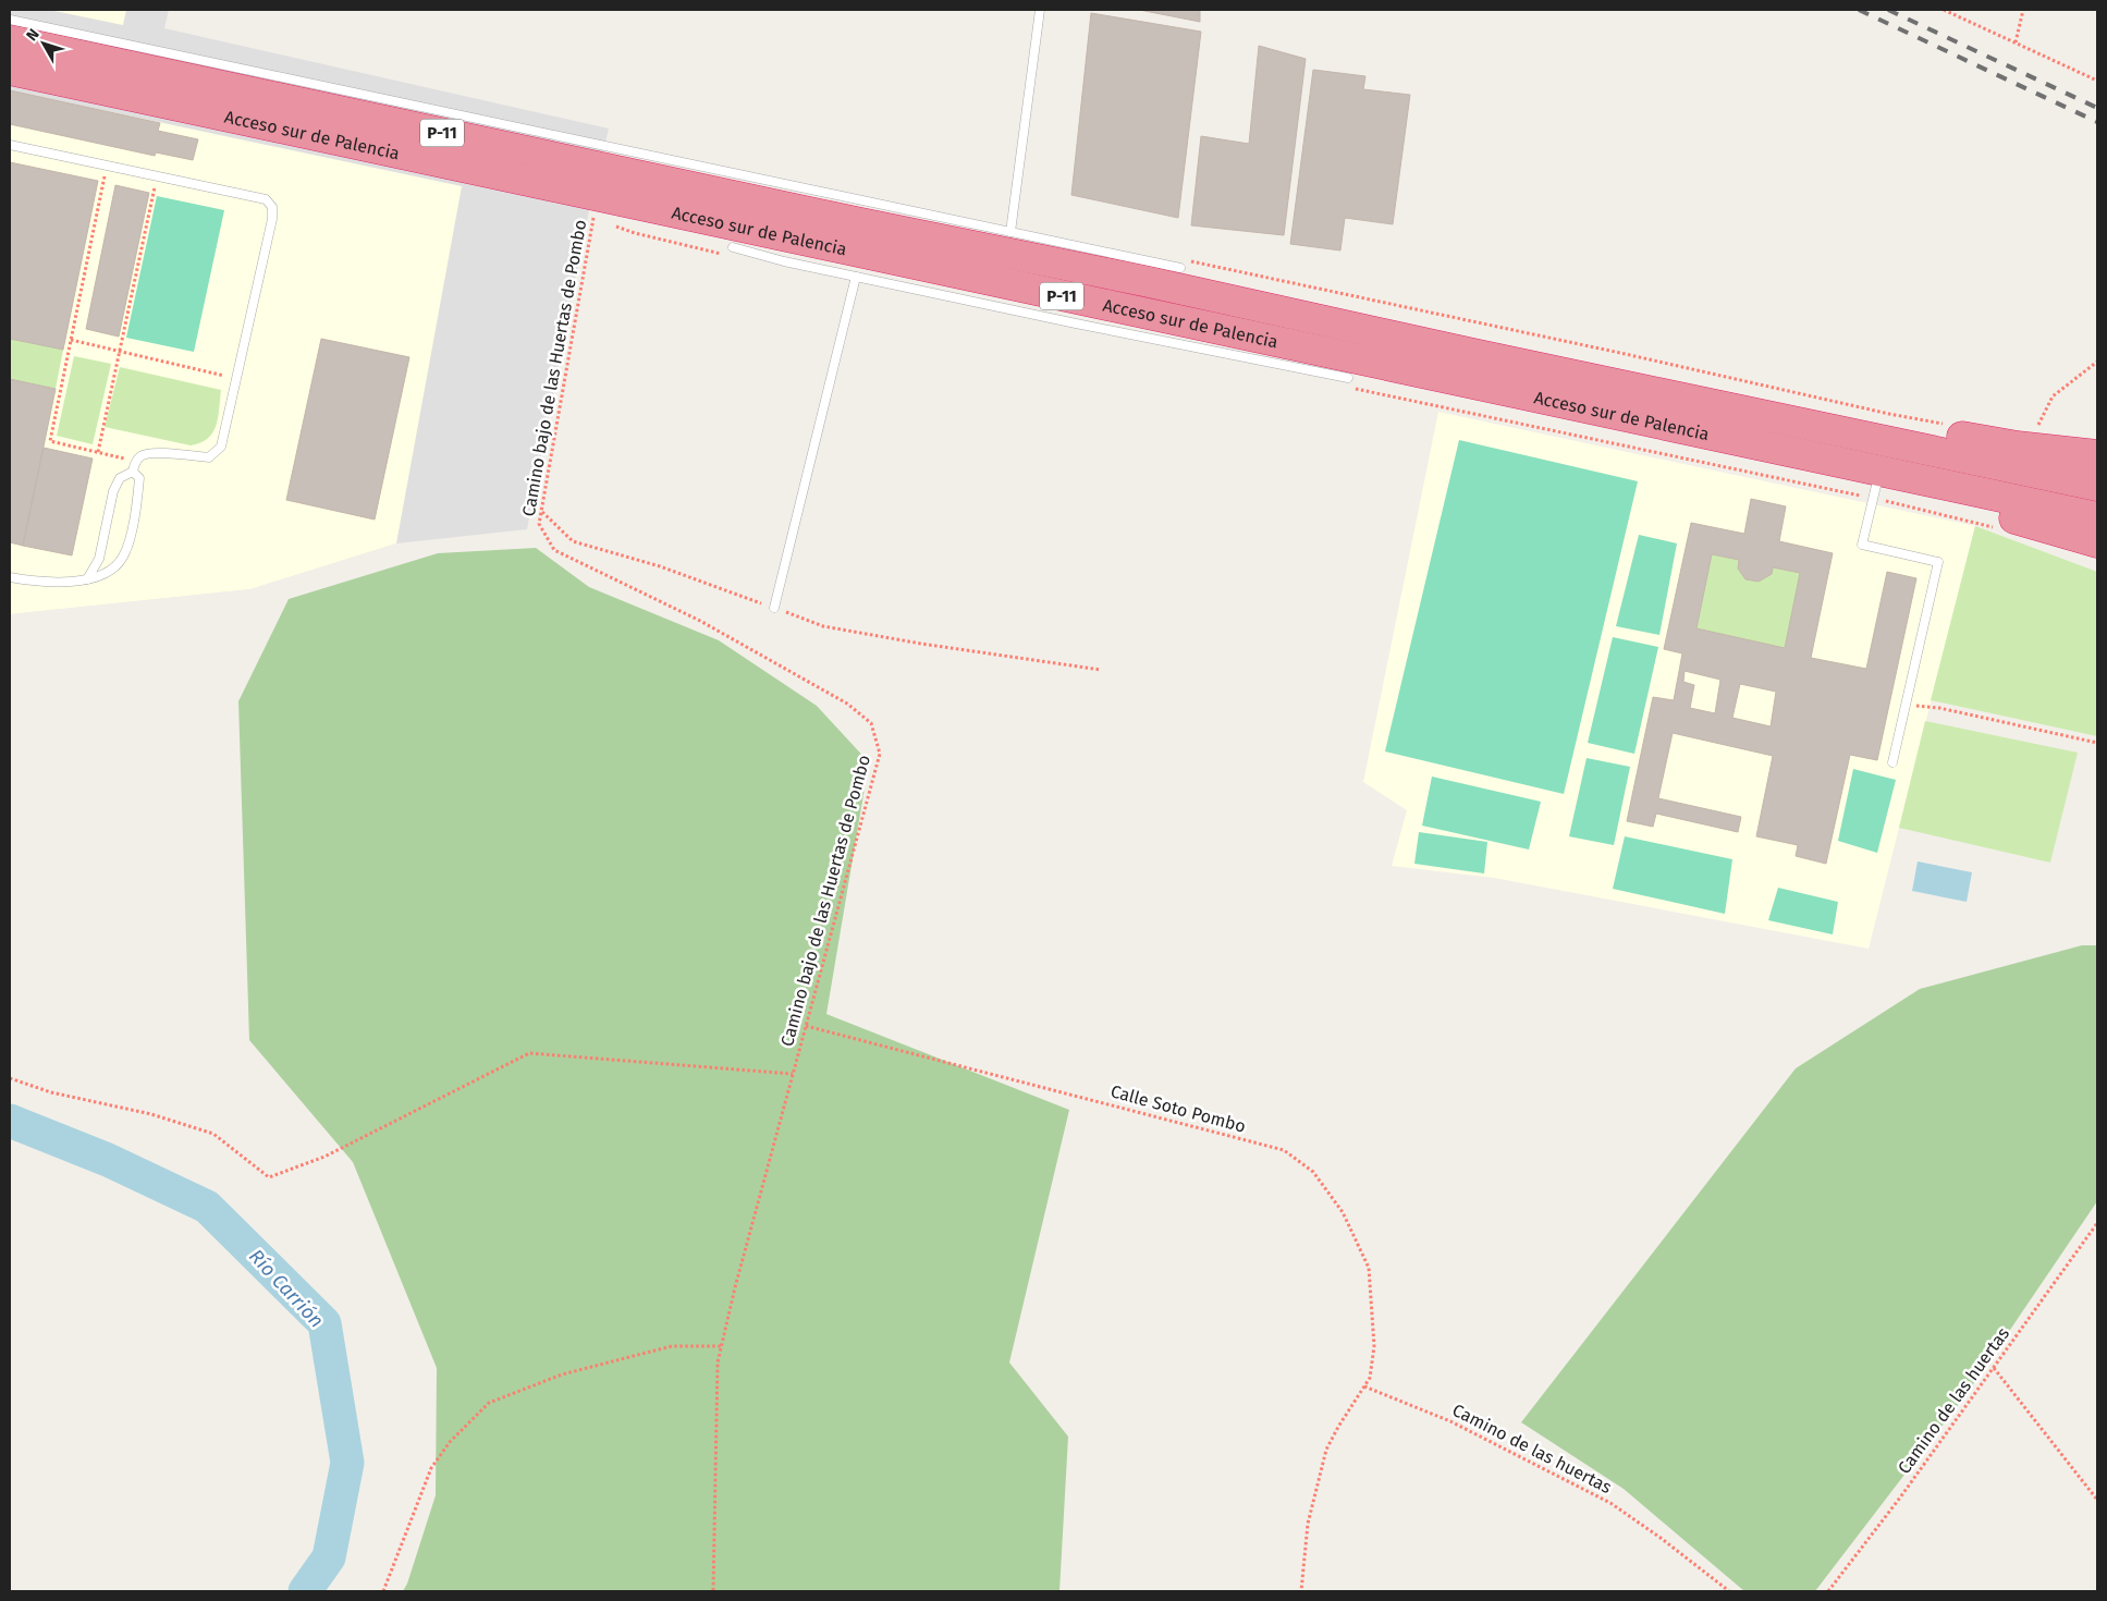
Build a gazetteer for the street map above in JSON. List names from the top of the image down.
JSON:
{
  "streets": {
    "highway": ["P-11", "Acceso sur de Palencia"],
    "path": ["Camino bajo de las Huertas de Pombo", "Calle Soto Pombo", "Camino de las huertas"]
  },
  "crossings": [
    ["Camino bajo de las Huertas de Pombo", "Calle Soto Pombo"],
    ["Calle Soto Pombo", "Camino de las huertas"]
  ],
  "water": ["Río Carrión"],
  "north": "top left"
}
